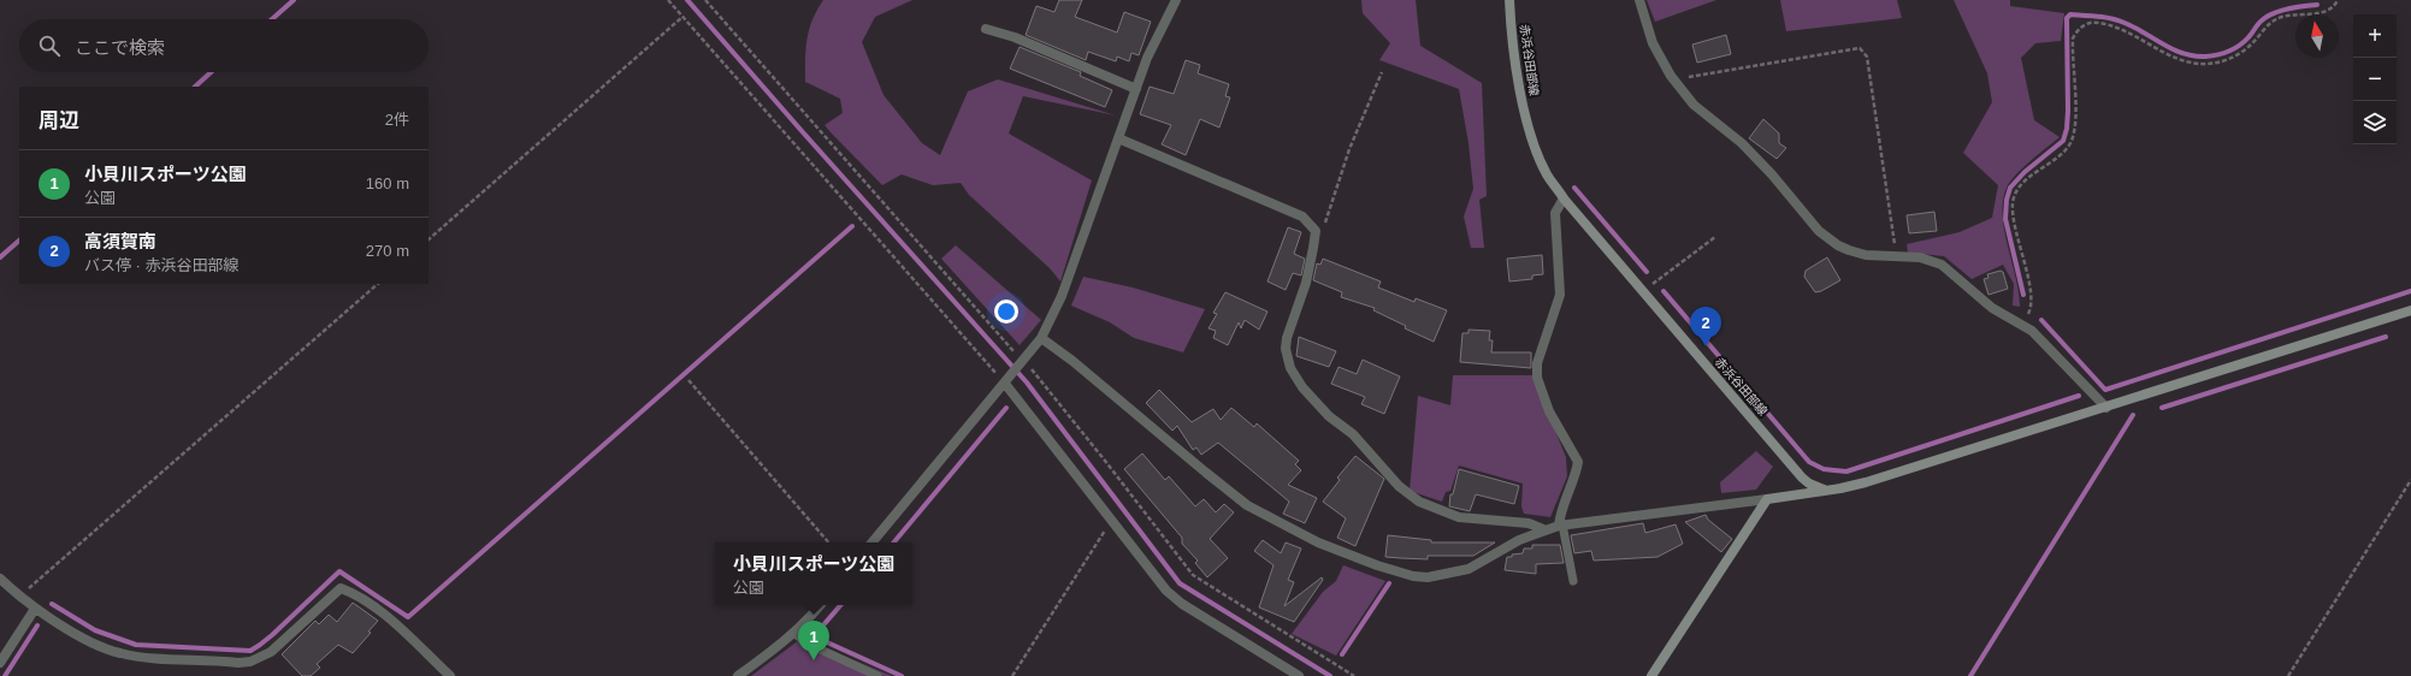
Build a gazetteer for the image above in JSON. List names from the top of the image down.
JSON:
{
  "streets": {
    "main road": ["赤浜谷田部線"]
  },
  "north": "top",
  "page": {
    "map_buttons": ["+", "−"],
    "search": "ここで検索",
    "heading": ["周辺", "2件"],
    "list": [
      {
        "mark": "1",
        "name": "小貝川スポーツ公園",
        "note": "公園",
        "value": "160 m"
      },
      {
        "mark": "2",
        "name": "高須賀南",
        "note": "バス停 · 赤浜谷田部線",
        "value": "270 m"
      }
    ],
    "pins": ["2", "1"],
    "popup": ["小貝川スポーツ公園", "公園"]
  }
}
